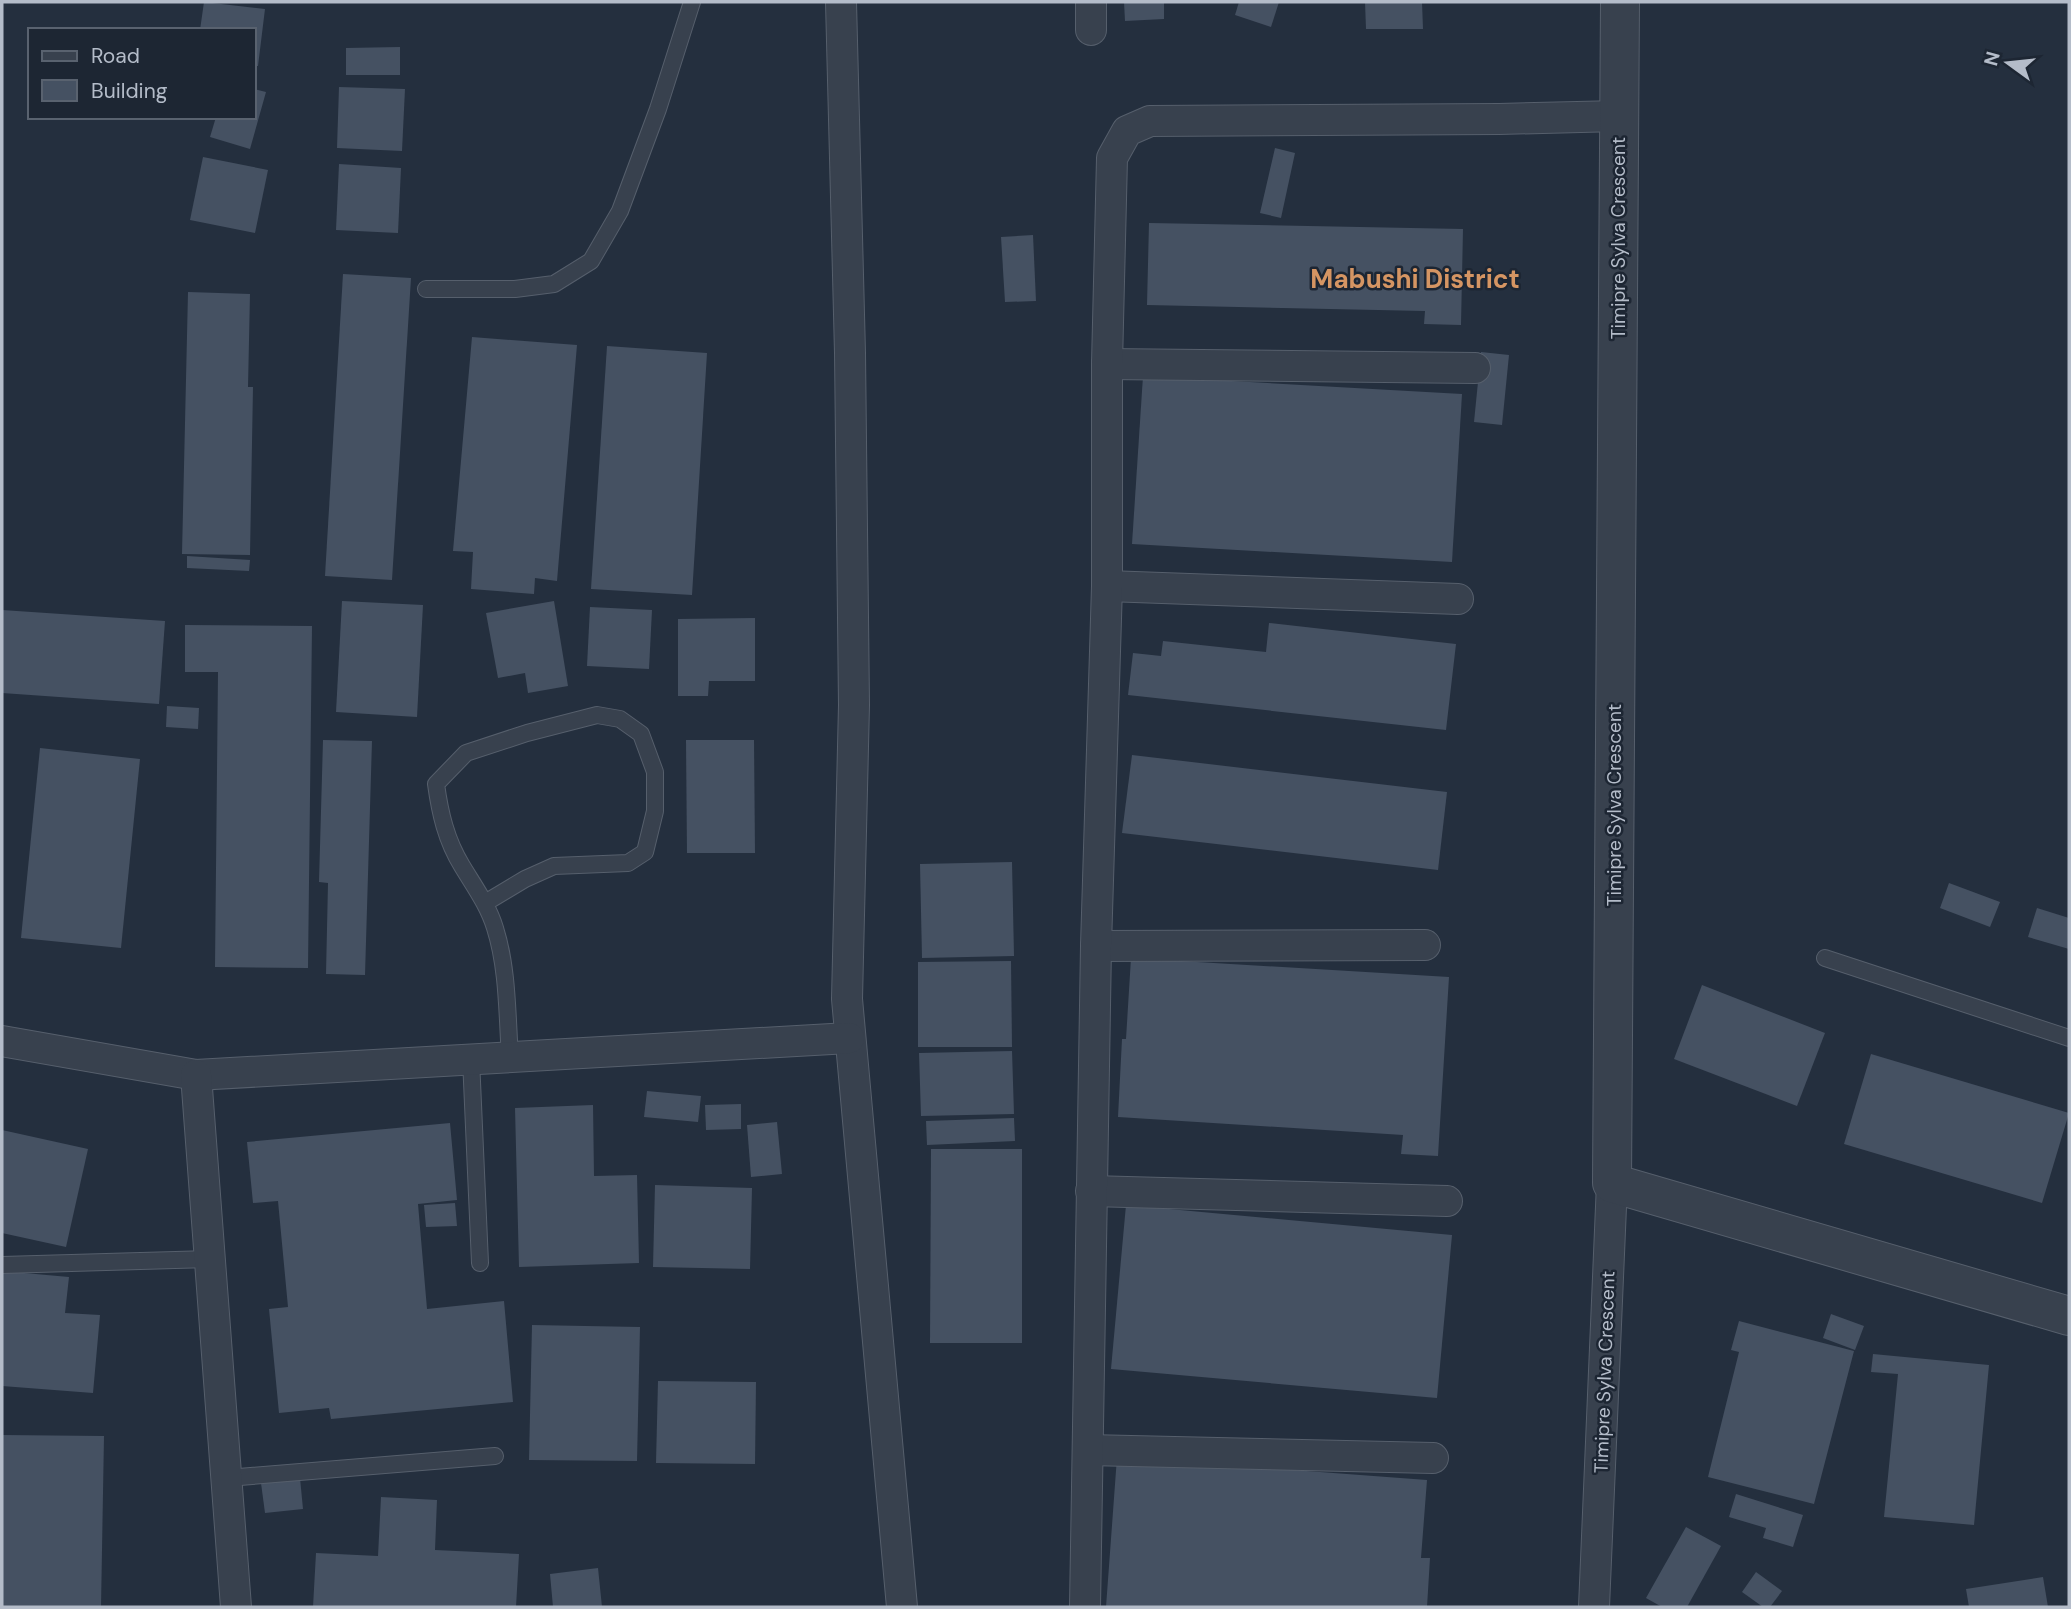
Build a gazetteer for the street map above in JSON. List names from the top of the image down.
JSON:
{
  "streets": {
    "street": ["Timipre Sylva Crescent"]
  },
  "districts": ["Mabushi District"],
  "legend": ["Road", "Building"],
  "north": "left"
}
